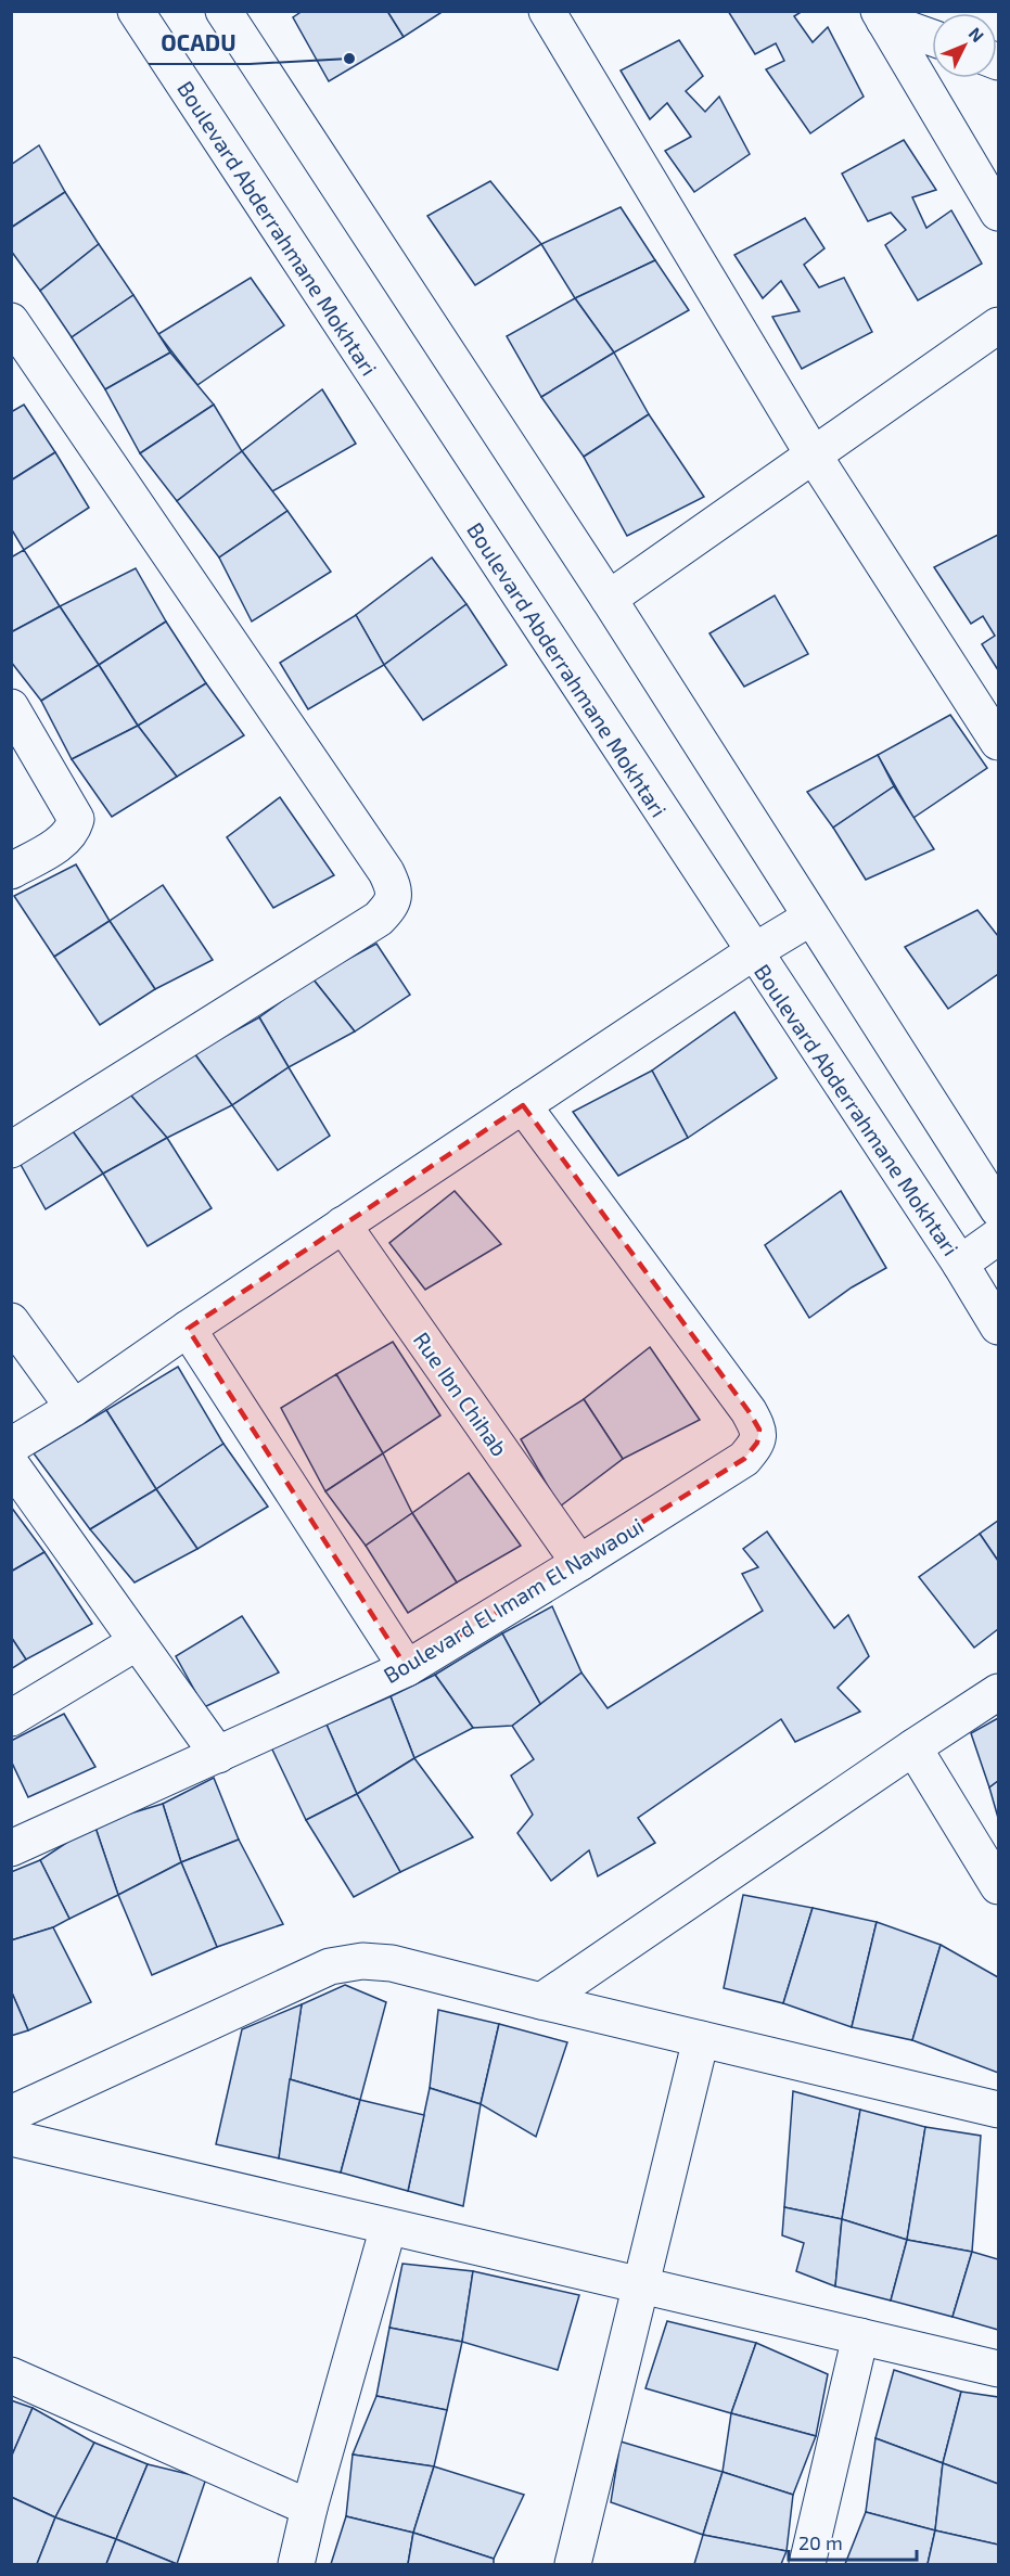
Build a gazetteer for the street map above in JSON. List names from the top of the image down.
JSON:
{
  "streets": {
    "street": ["Boulevard Abderrahmane Mokhtari", "Rue Ibn Chihab", "Boulevard El Imam El Nawaoui"]
  },
  "crossings": [
    ["Rue Ibn Chihab", "Boulevard El Imam El Nawaoui"]
  ],
  "places": ["OCADU"],
  "scale_bar": "20 m",
  "north": "top right"
}
